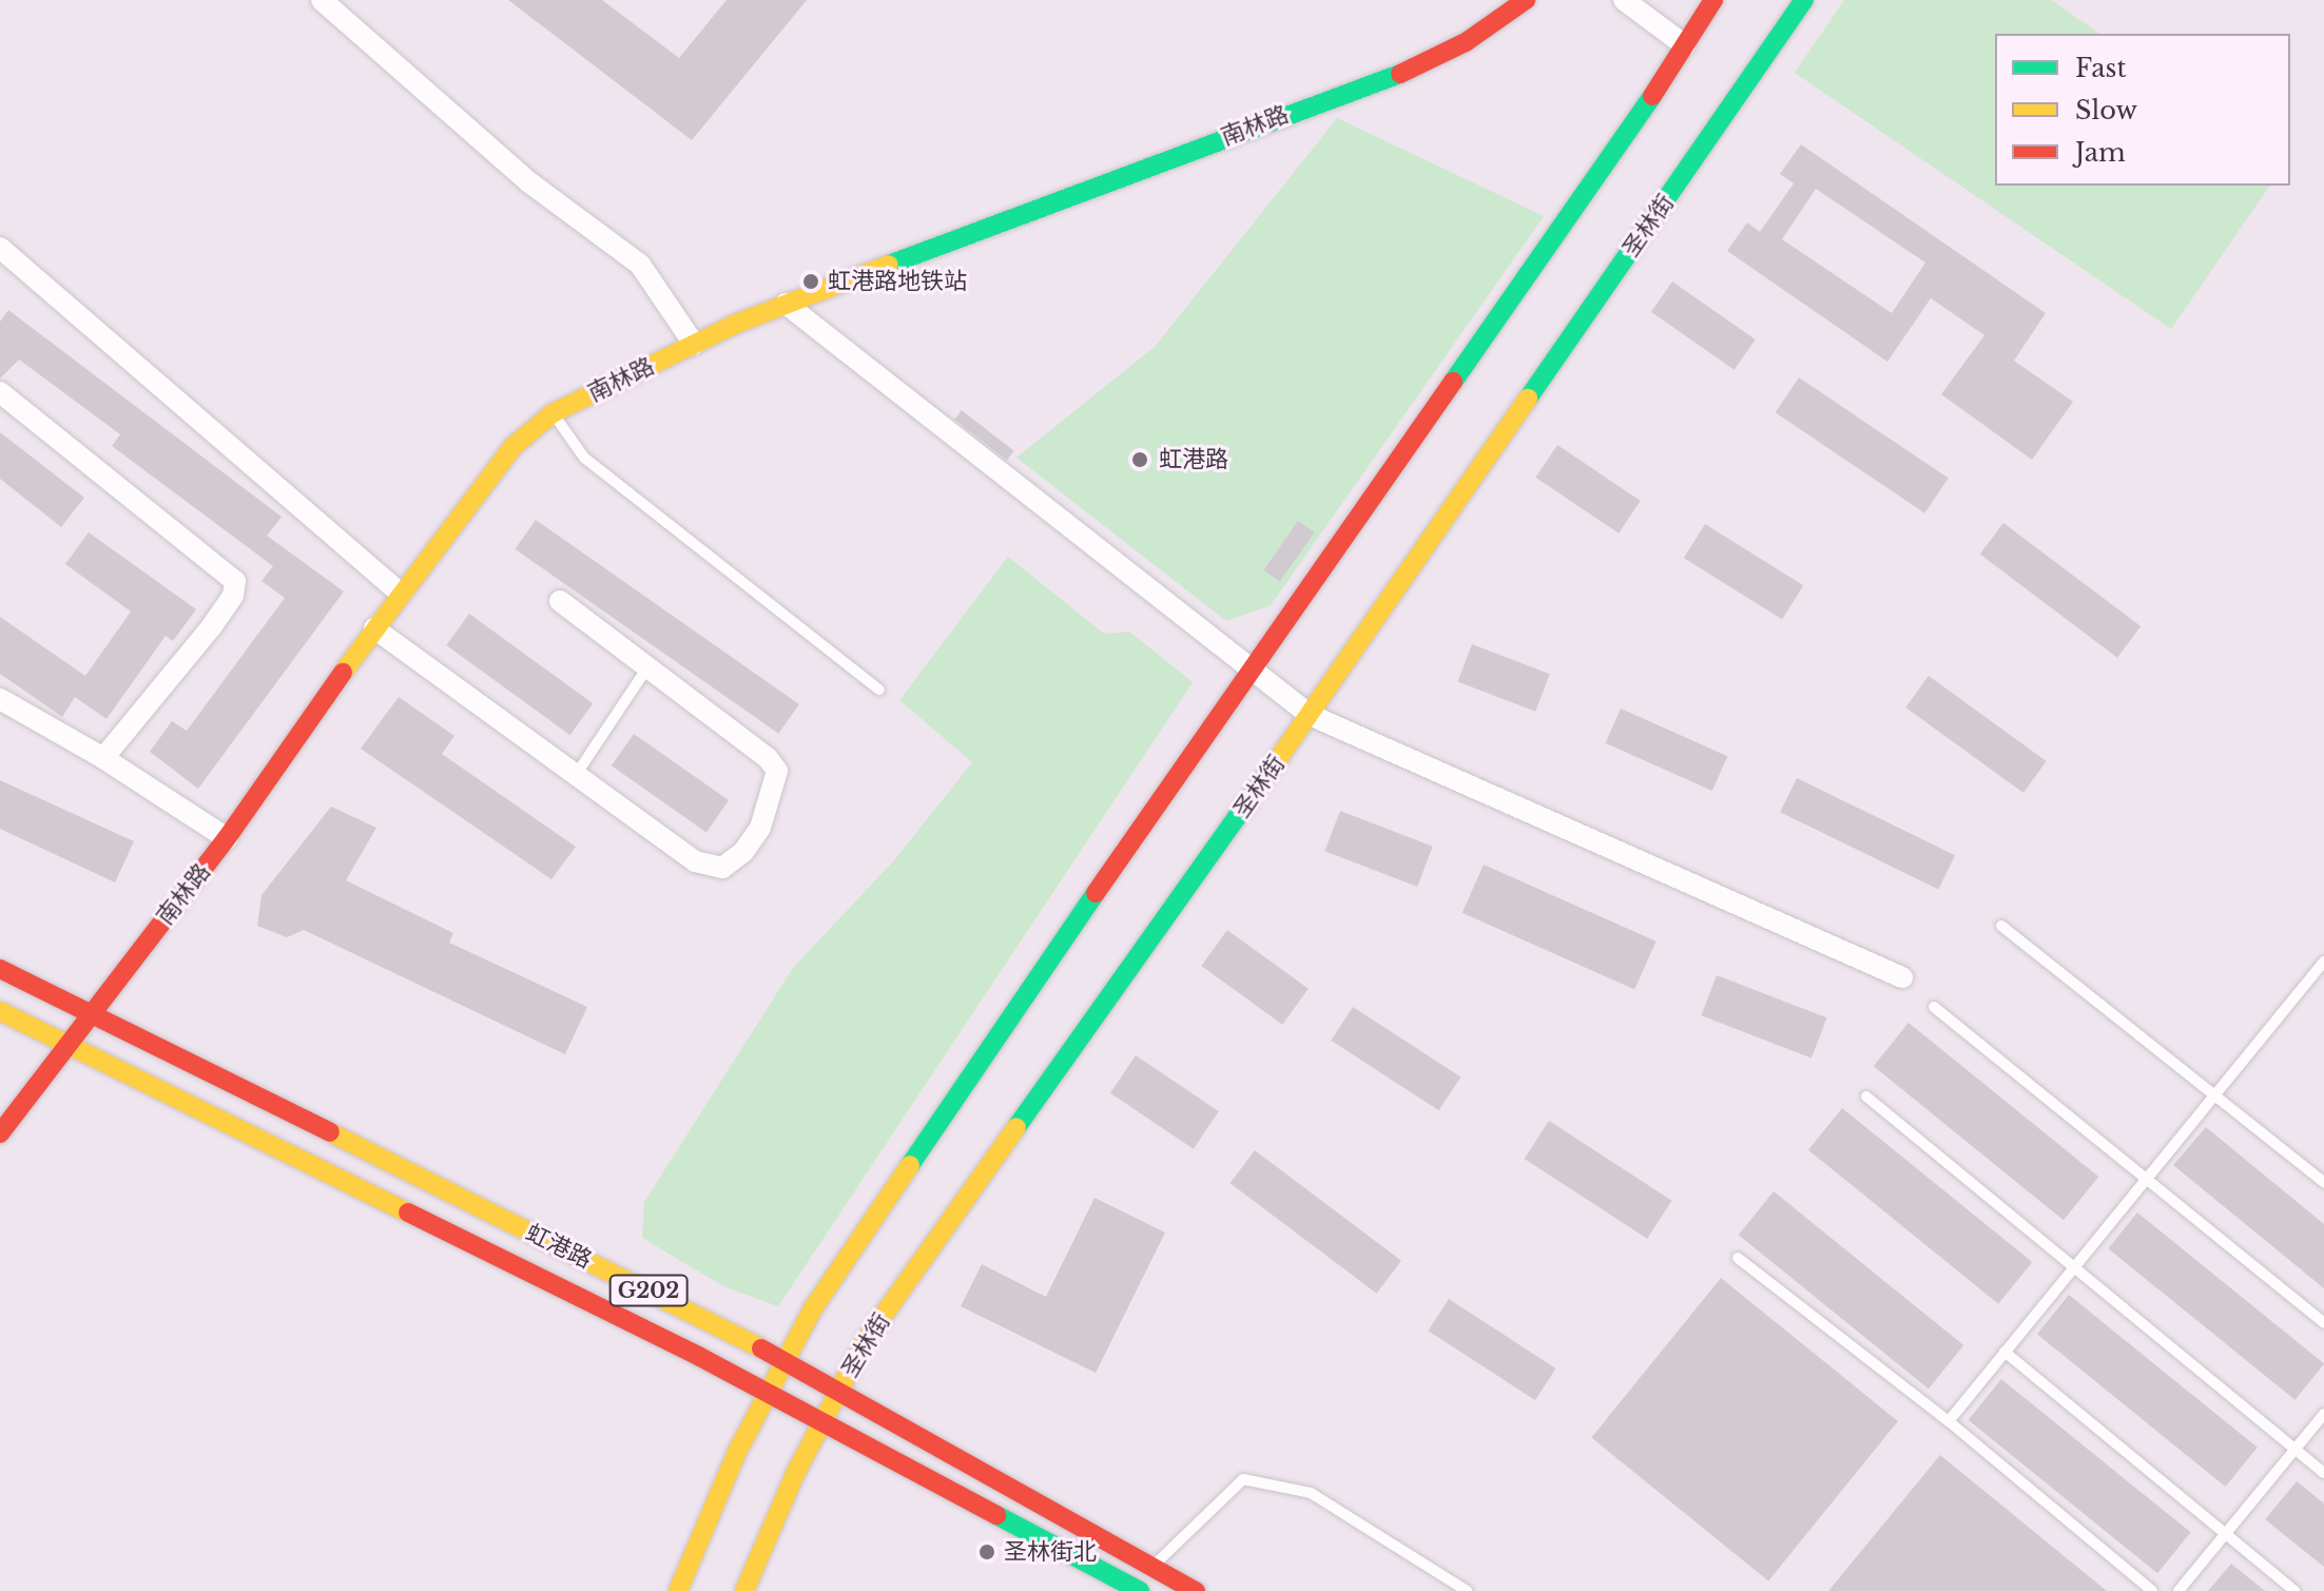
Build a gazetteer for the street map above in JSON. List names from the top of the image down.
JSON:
{
  "streets": {
    "main road": [
      "南林路",
      "圣林街",
      "虹港路",
      "G202"
    ]
  },
  "crossings": [
    ["南林路", "虹港路"],
    ["圣林街", "虹港路"]
  ],
  "places": ["虹港路地铁站", "虹港路", "圣林街北"],
  "legend": ["Fast", "Slow", "Jam"]
}
